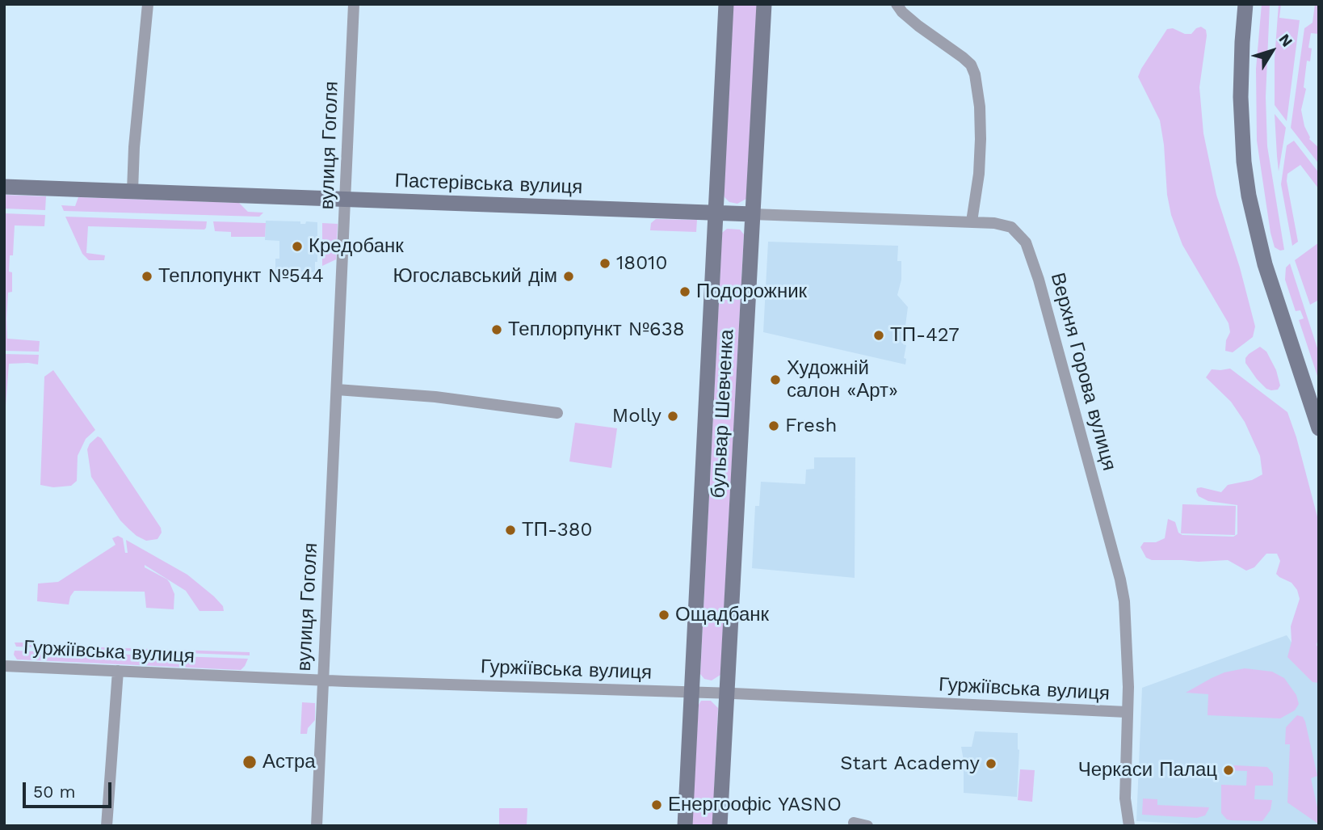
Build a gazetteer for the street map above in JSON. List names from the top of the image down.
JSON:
{
  "streets": {
    "main road": ["Пастерівська вулиця", "бульвар Шевченка"],
    "street": ["вулиця Гоголя", "Верхня Горова вулиця", "Гуржіївська вулиця"]
  },
  "crossings": [
    ["вулиця Гоголя", "Пастерівська вулиця"],
    ["вулиця Гоголя", "Гуржіївська вулиця"],
    ["Пастерівська вулиця", "Верхня Горова вулиця"],
    ["Пастерівська вулиця", "бульвар Шевченка"],
    ["Верхня Горова вулиця", "Гуржіївська вулиця"],
    ["бульвар Шевченка", "Гуржіївська вулиця"]
  ],
  "places": [
    "Кредобанк",
    "18010",
    "Теплопункт №544",
    "Югославський дім",
    "Подорожник",
    "Теплорпункт №638",
    "ТП-427",
    "Художній салон «Арт»",
    "Molly",
    "Fresh",
    "ТП-380",
    "Ощадбанк",
    "Астра",
    "Start Academy",
    "Черкаси Палац",
    "Енергоофіс YASNO"
  ],
  "scale_bar": "50 m",
  "north": "top right"
}
